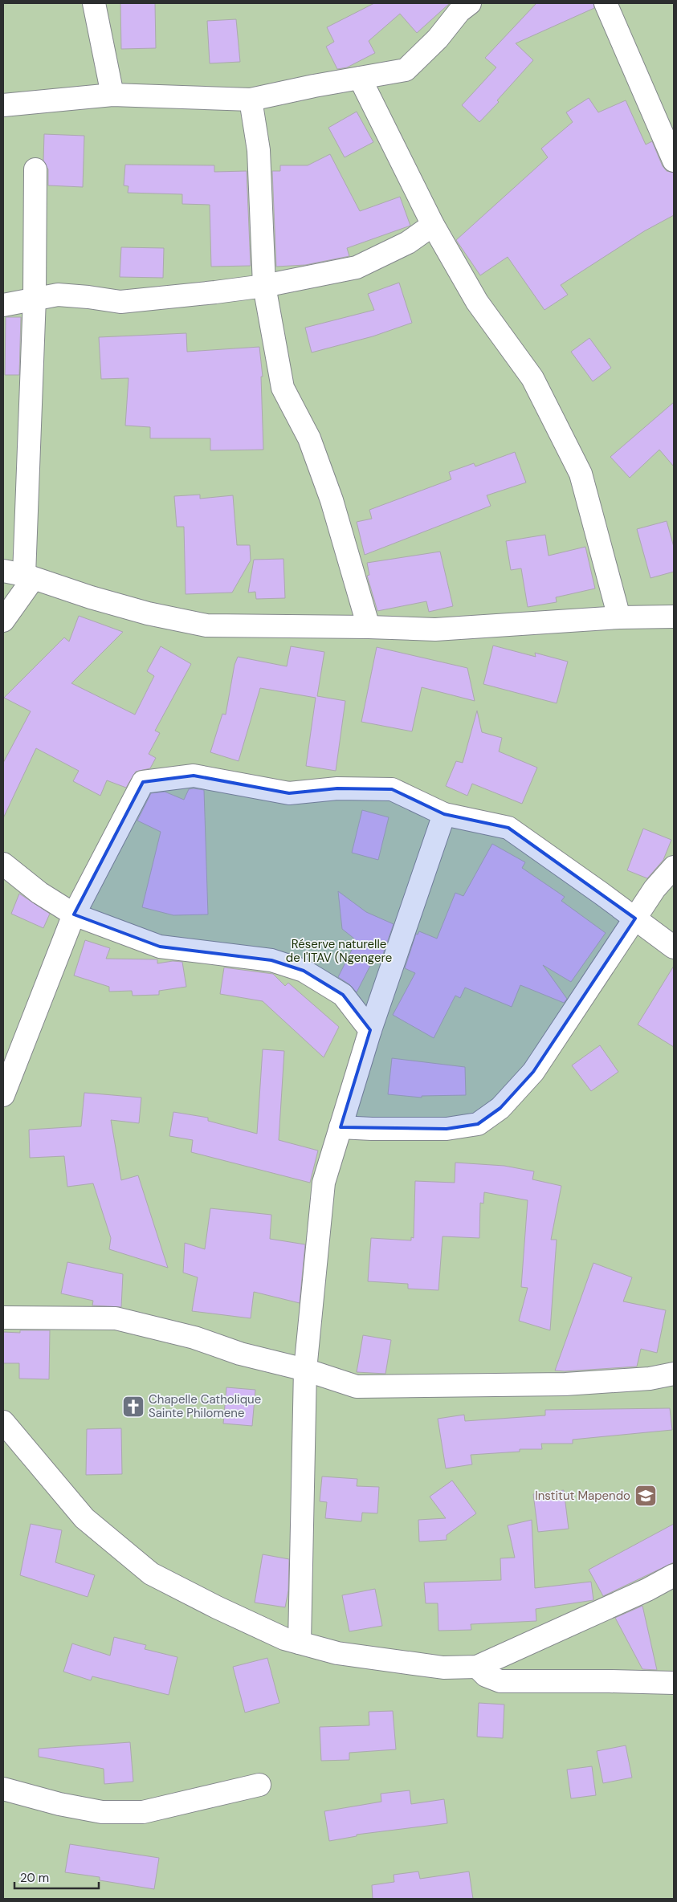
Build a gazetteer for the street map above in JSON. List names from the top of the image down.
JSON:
{
  "parks": ["Réserve naturelle de l'ITAV (Ngengere"],
  "places": {
    "church": ["Chapelle Catholique Sainte Philomene"],
    "school or university": ["Institut Mapendo"]
  },
  "scale_bar": "20 m"
}
